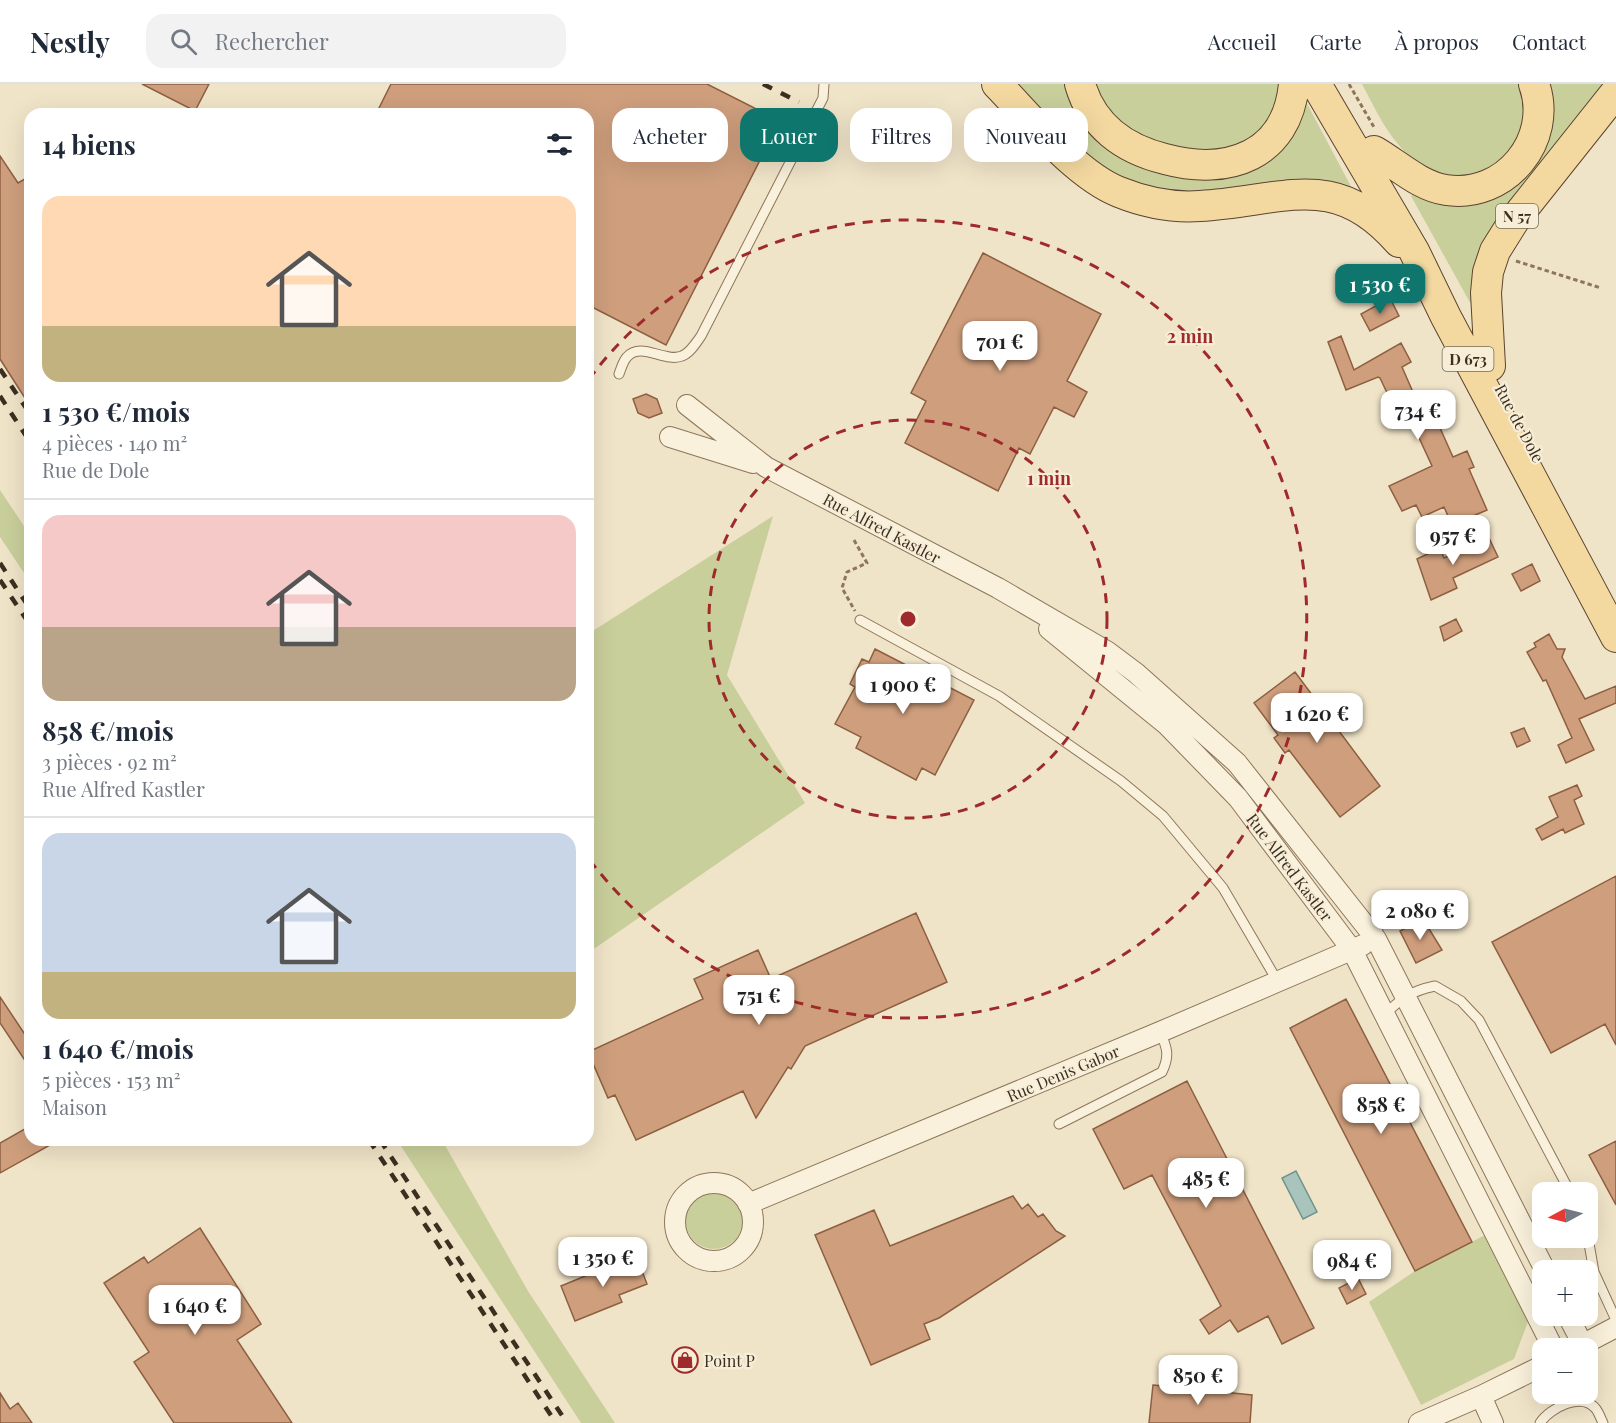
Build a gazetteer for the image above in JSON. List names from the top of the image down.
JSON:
{
  "streets": {
    "main road": ["N 57", "D 673", "Rue de Dole"],
    "street": ["Rue Alfred Kastler", "Rue Denis Gabor"]
  },
  "crossings": [
    ["N 57", "Rue de Dole"],
    ["Rue Alfred Kastler", "Rue Denis Gabor"]
  ],
  "places": {
    "shop": ["Point P"]
  },
  "north": "left",
  "page": {
    "header": "Nestly",
    "search": "Rechercher",
    "nav": [
      "Accueil",
      "Carte",
      "À propos",
      "Contact"
    ],
    "chip": [
      "Acheter",
      "Louer",
      "Filtres",
      "Nouveau"
    ],
    "heading": "14 biens",
    "list": [
      {
        "name": "1 530 €/mois",
        "note": "4 pièces · 140 m² · Rue de Dole"
      },
      {
        "name": "858 €/mois",
        "note": "3 pièces · 92 m² · Rue Alfred Kastler"
      },
      {
        "name": "1 640 €/mois",
        "note": "5 pièces · 153 m² · Maison"
      }
    ],
    "price": [
      "1 530 €",
      "701 €",
      "734 €",
      "957 €",
      "1 900 €",
      "1 620 €",
      "2 080 €",
      "751 €",
      "858 €",
      "485 €",
      "1 350 €",
      "984 €",
      "1 640 €",
      "850 €"
    ],
    "map_buttons": ["+", "−"]
  },
  "rings": ["2 min", "1 min"]
}
